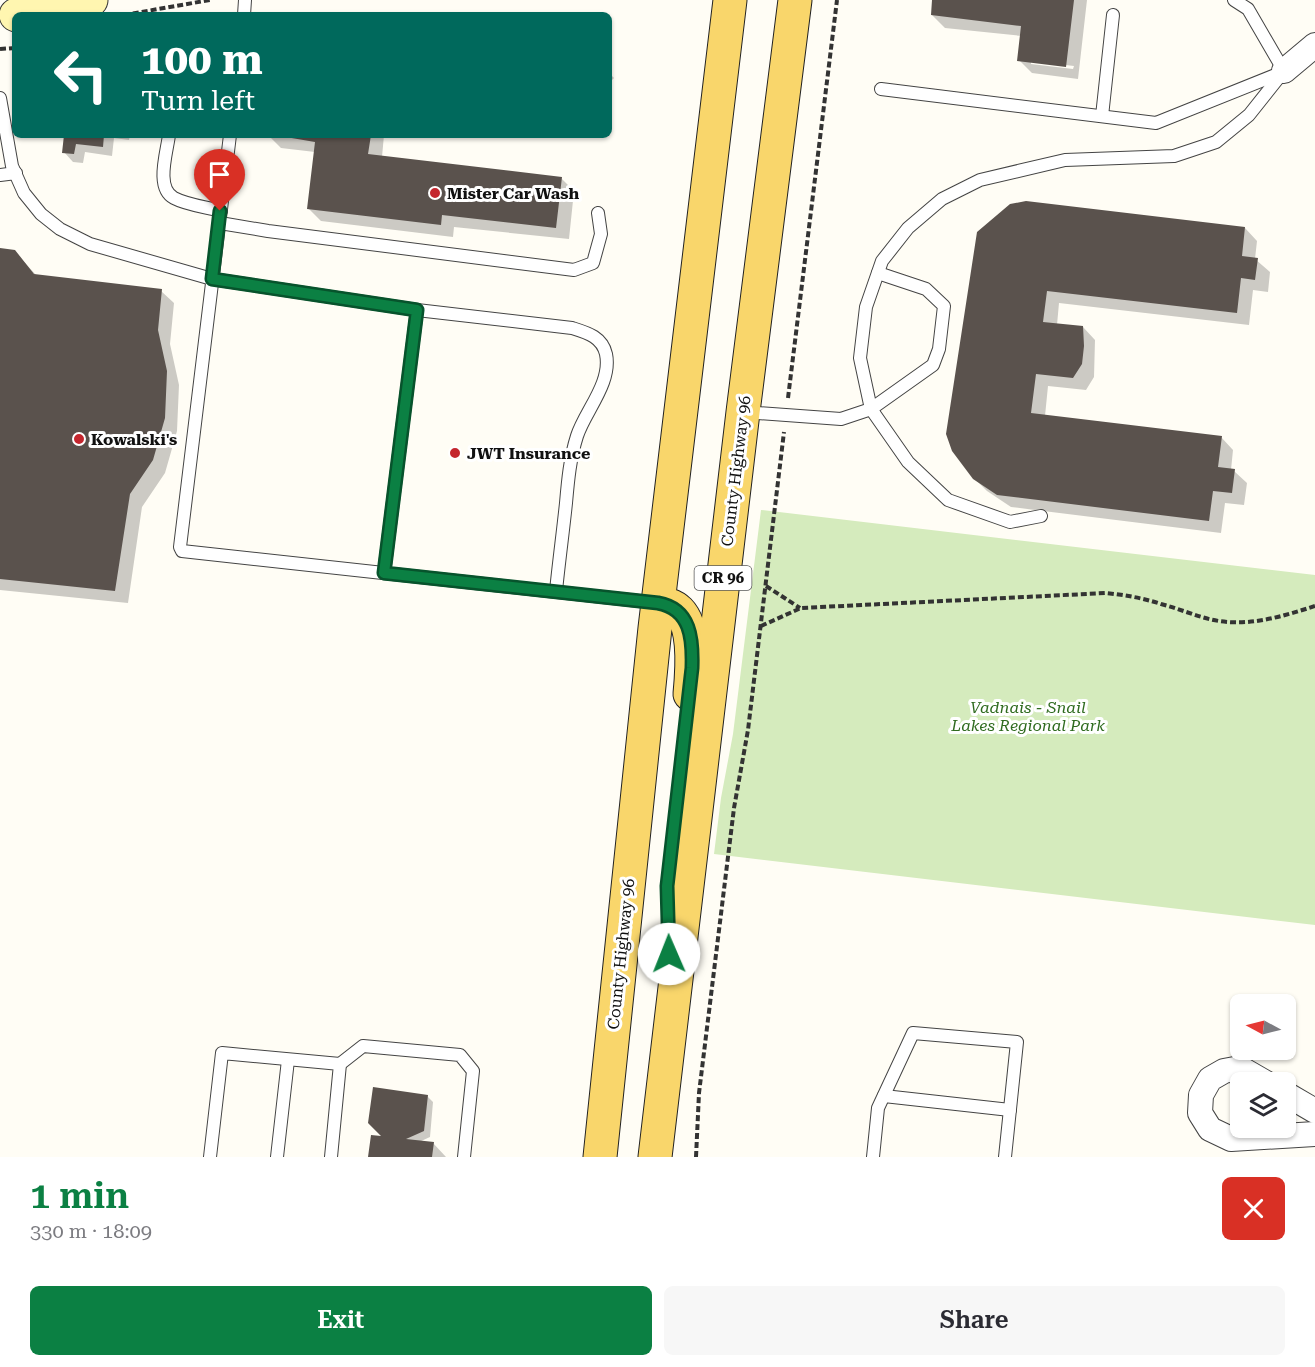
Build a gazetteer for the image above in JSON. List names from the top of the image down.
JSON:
{
  "streets": {
    "main road": ["County Highway 96", "CR 96"]
  },
  "parks": ["Vadnais - Snail Lakes Regional Park"],
  "places": ["Mister Car Wash", "Kowalski's", "JWT Insurance"],
  "north": "left",
  "page": {
    "turn": ["100 m", "Turn left"],
    "heading": ["1 min", "330 m · 18:09"],
    "buttons": ["Exit", "Share"]
  }
}
